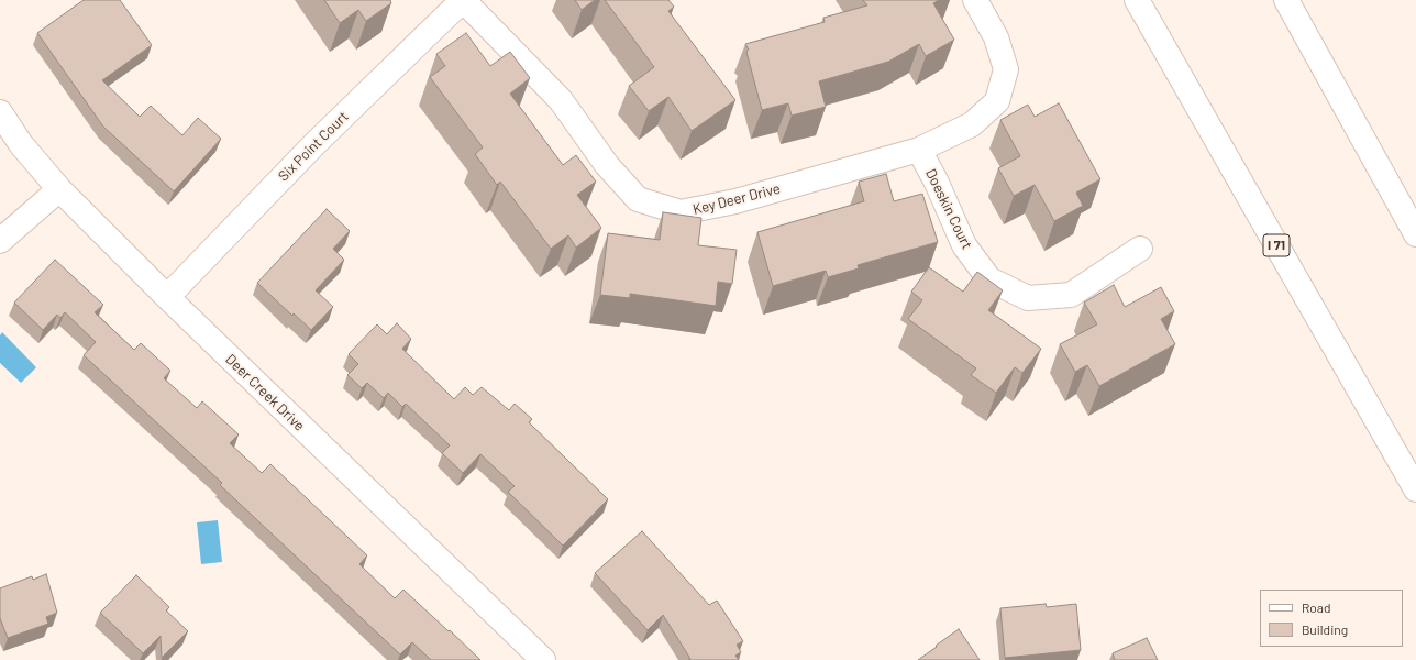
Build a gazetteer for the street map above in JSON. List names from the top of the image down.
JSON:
{
  "streets": {
    "main road": [
      "Six Point Court",
      "Key Deer Drive",
      "Doeskin Court",
      "I 71",
      "Deer Creek Drive"
    ]
  },
  "crossings": [
    ["Six Point Court", "Key Deer Drive"],
    ["Six Point Court", "Deer Creek Drive"],
    ["Key Deer Drive", "Doeskin Court"]
  ],
  "legend": ["Road", "Building"]
}
